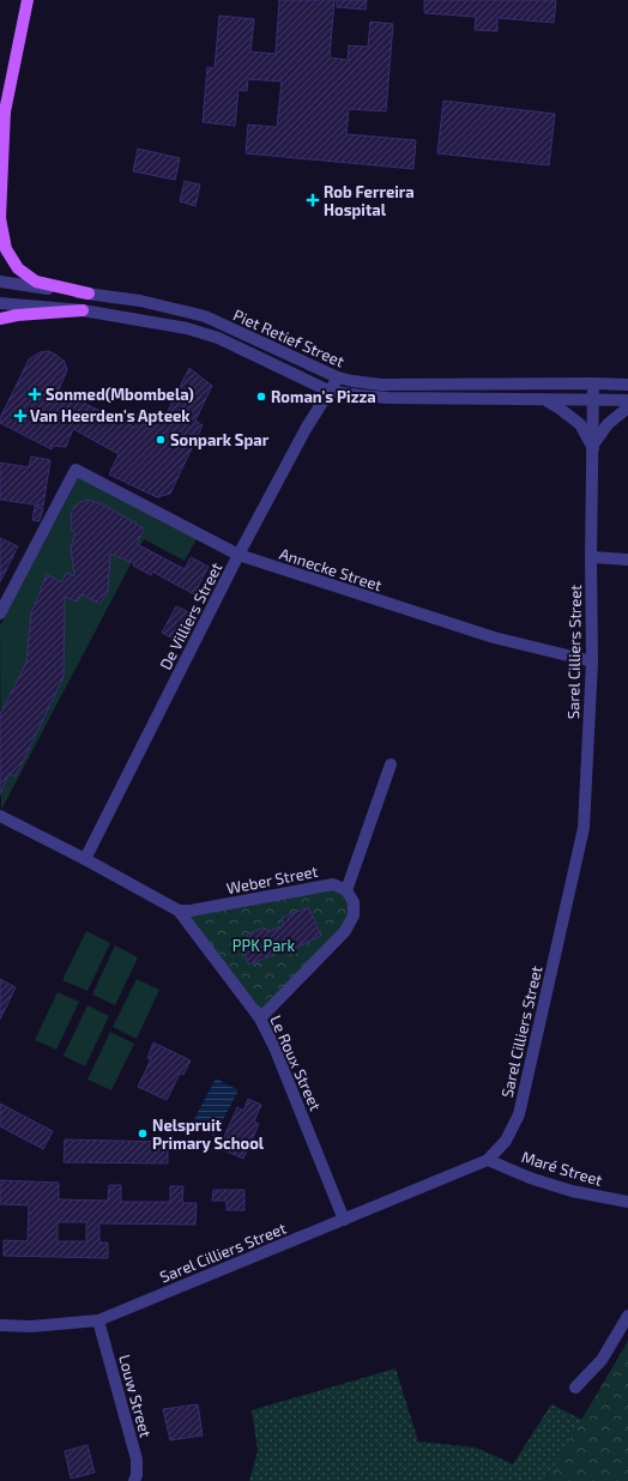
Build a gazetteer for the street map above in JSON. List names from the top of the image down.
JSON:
{
  "streets": {
    "street": [
      "Piet Retief Street",
      "Annecke Street",
      "De Villiers Street",
      "Sarel Cilliers Street",
      "Weber Street",
      "Le Roux Street",
      "Maré Street",
      "Louw Street"
    ]
  },
  "crossings": [
    ["Piet Retief Street", "De Villiers Street"],
    ["Piet Retief Street", "Sarel Cilliers Street"],
    ["Annecke Street", "De Villiers Street"],
    ["Annecke Street", "Sarel Cilliers Street"],
    ["De Villiers Street", "Le Roux Street"],
    ["Sarel Cilliers Street", "Le Roux Street"],
    ["Sarel Cilliers Street", "Maré Street"],
    ["Sarel Cilliers Street", "Louw Street"],
    ["Weber Street", "Le Roux Street"]
  ],
  "parks": ["PPK Park"],
  "places": {
    "health": ["Rob Ferreira Hospital", "Sonmed(Mbombela)", "Van Heerden's Apteek"],
    "other": ["Roman's Pizza", "Sonpark Spar", "Nelspruit Primary School"]
  }
}
